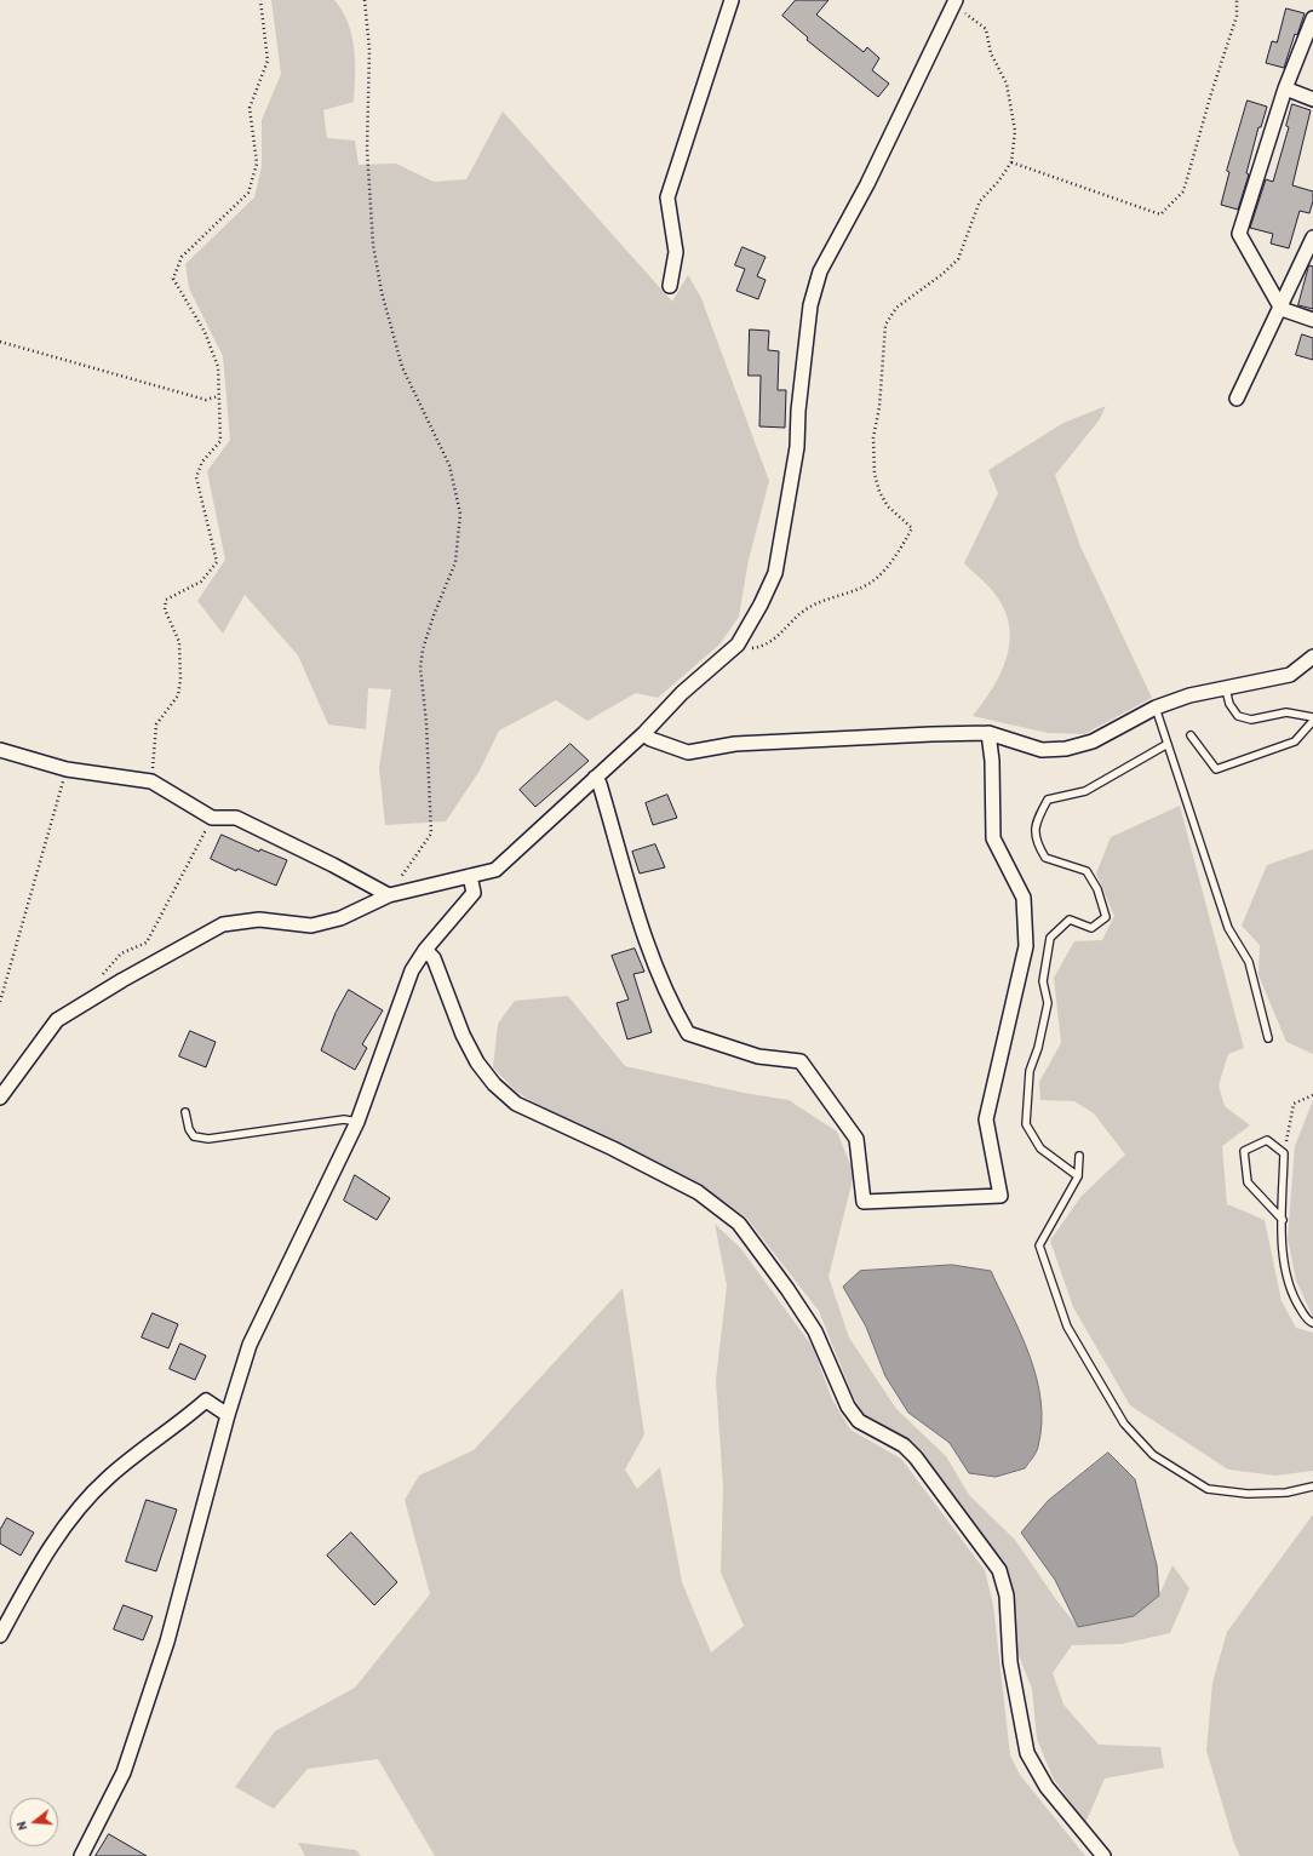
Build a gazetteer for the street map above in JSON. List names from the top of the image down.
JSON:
{
  "north": "left"
}
